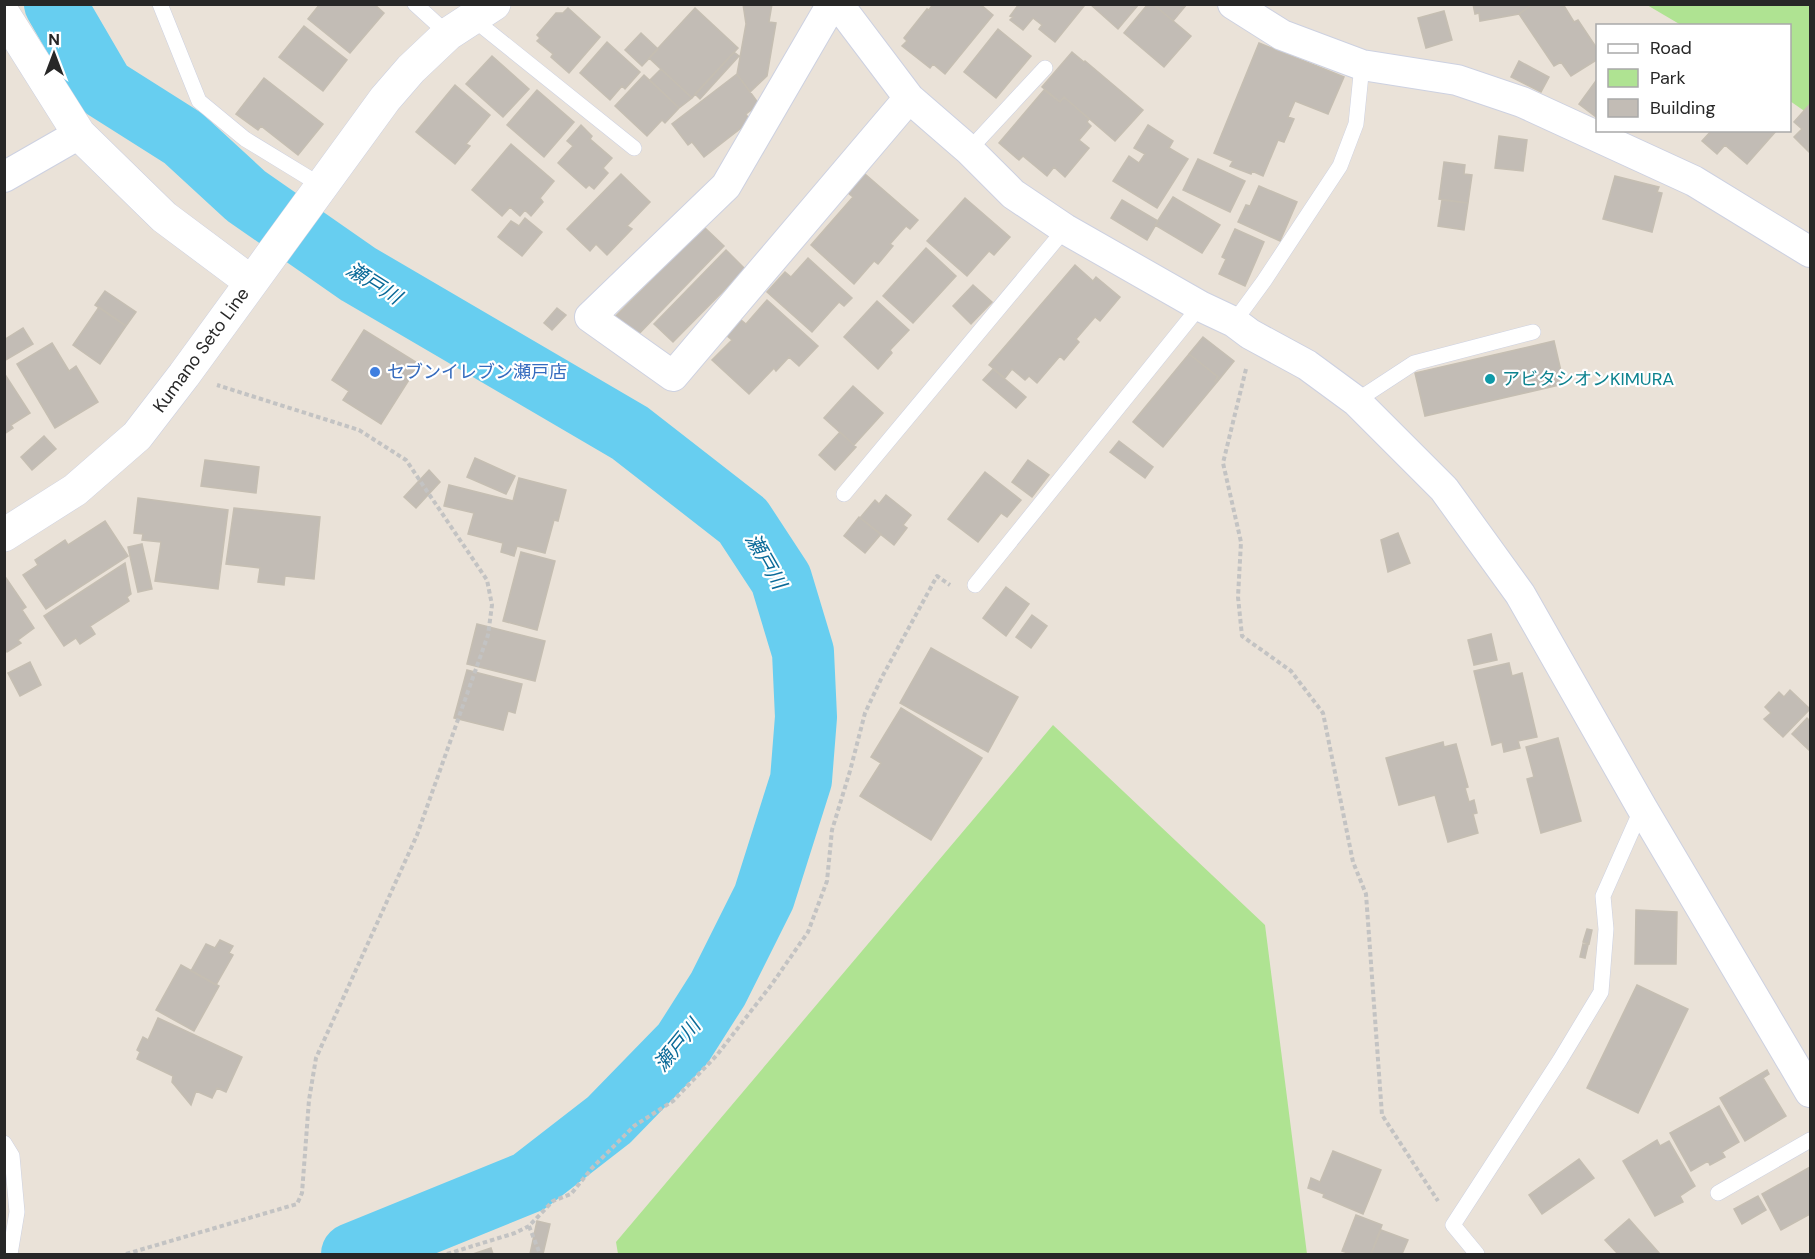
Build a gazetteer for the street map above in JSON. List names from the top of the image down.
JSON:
{
  "streets": {
    "main road": ["Kumano Seto Line"]
  },
  "water": ["瀬戸川"],
  "places": ["セブンイレブン瀬戸店", "アビタシオンKIMURA"],
  "legend": ["Road", "Park", "Building"],
  "north": "top"
}
